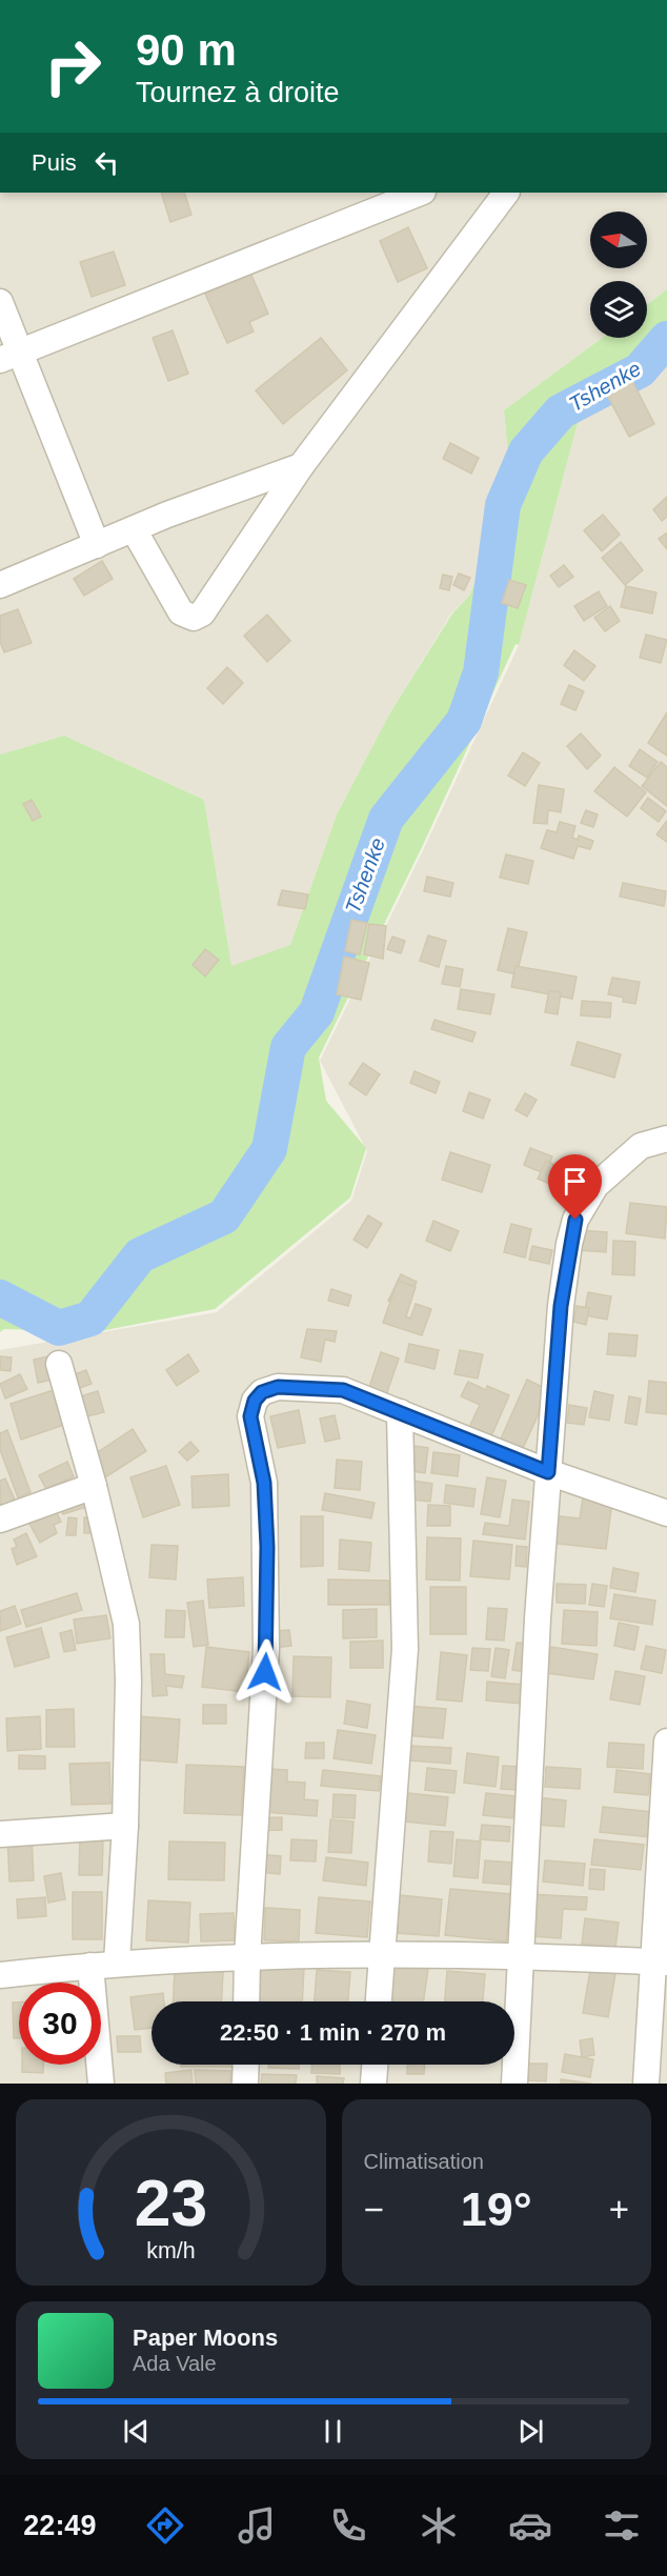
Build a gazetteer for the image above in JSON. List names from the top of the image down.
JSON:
{
  "water": ["Tshenke"],
  "north": "left",
  "page": {
    "turn": ["90 m", "Tournez à droite"],
    "then": "Puis",
    "limit": "30",
    "trip": "22:50 · 1 min · 270 m",
    "tile": "Climatisation",
    "heat": ["−", "19°", "+"],
    "song": ["Paper Moons", "Ada Vale"],
    "tabs": "22:49",
    "gauge": ["23", "km/h"]
  }
}
